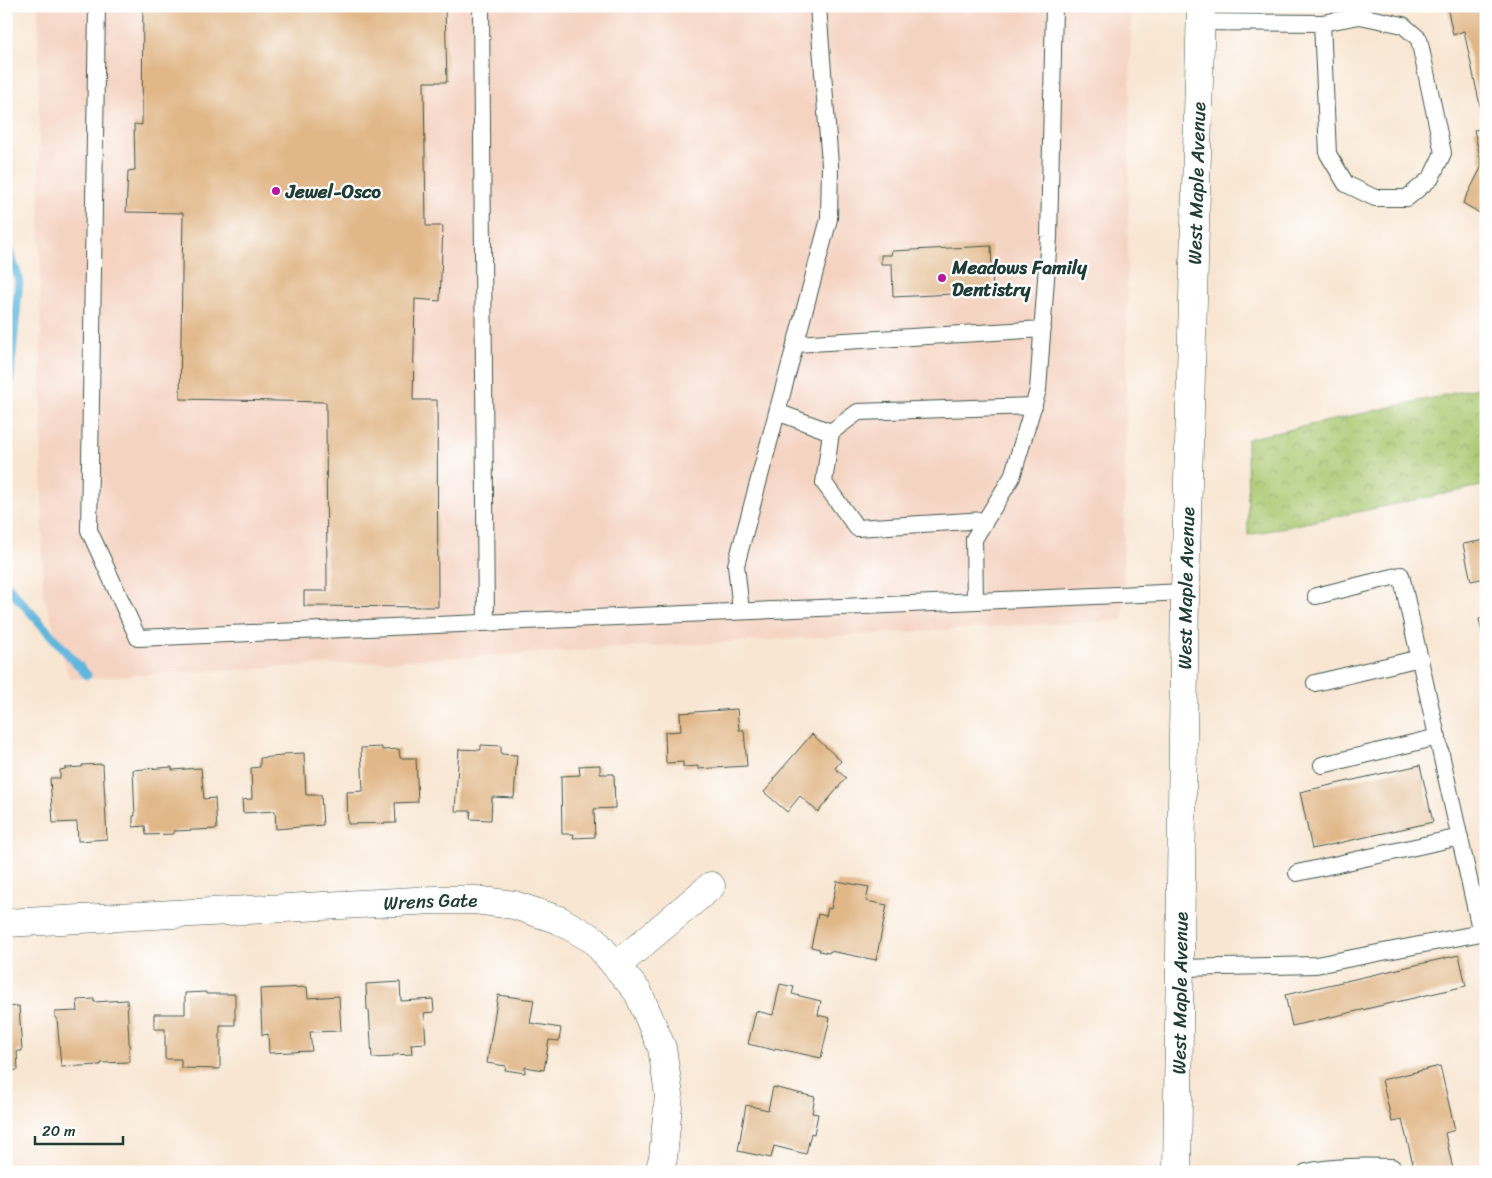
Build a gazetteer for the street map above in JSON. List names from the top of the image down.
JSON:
{
  "streets": {
    "main road": ["West Maple Avenue", "Wrens Gate"]
  },
  "places": ["Jewel-Osco", "Meadows Family Dentistry"],
  "scale_bar": "20 m"
}
